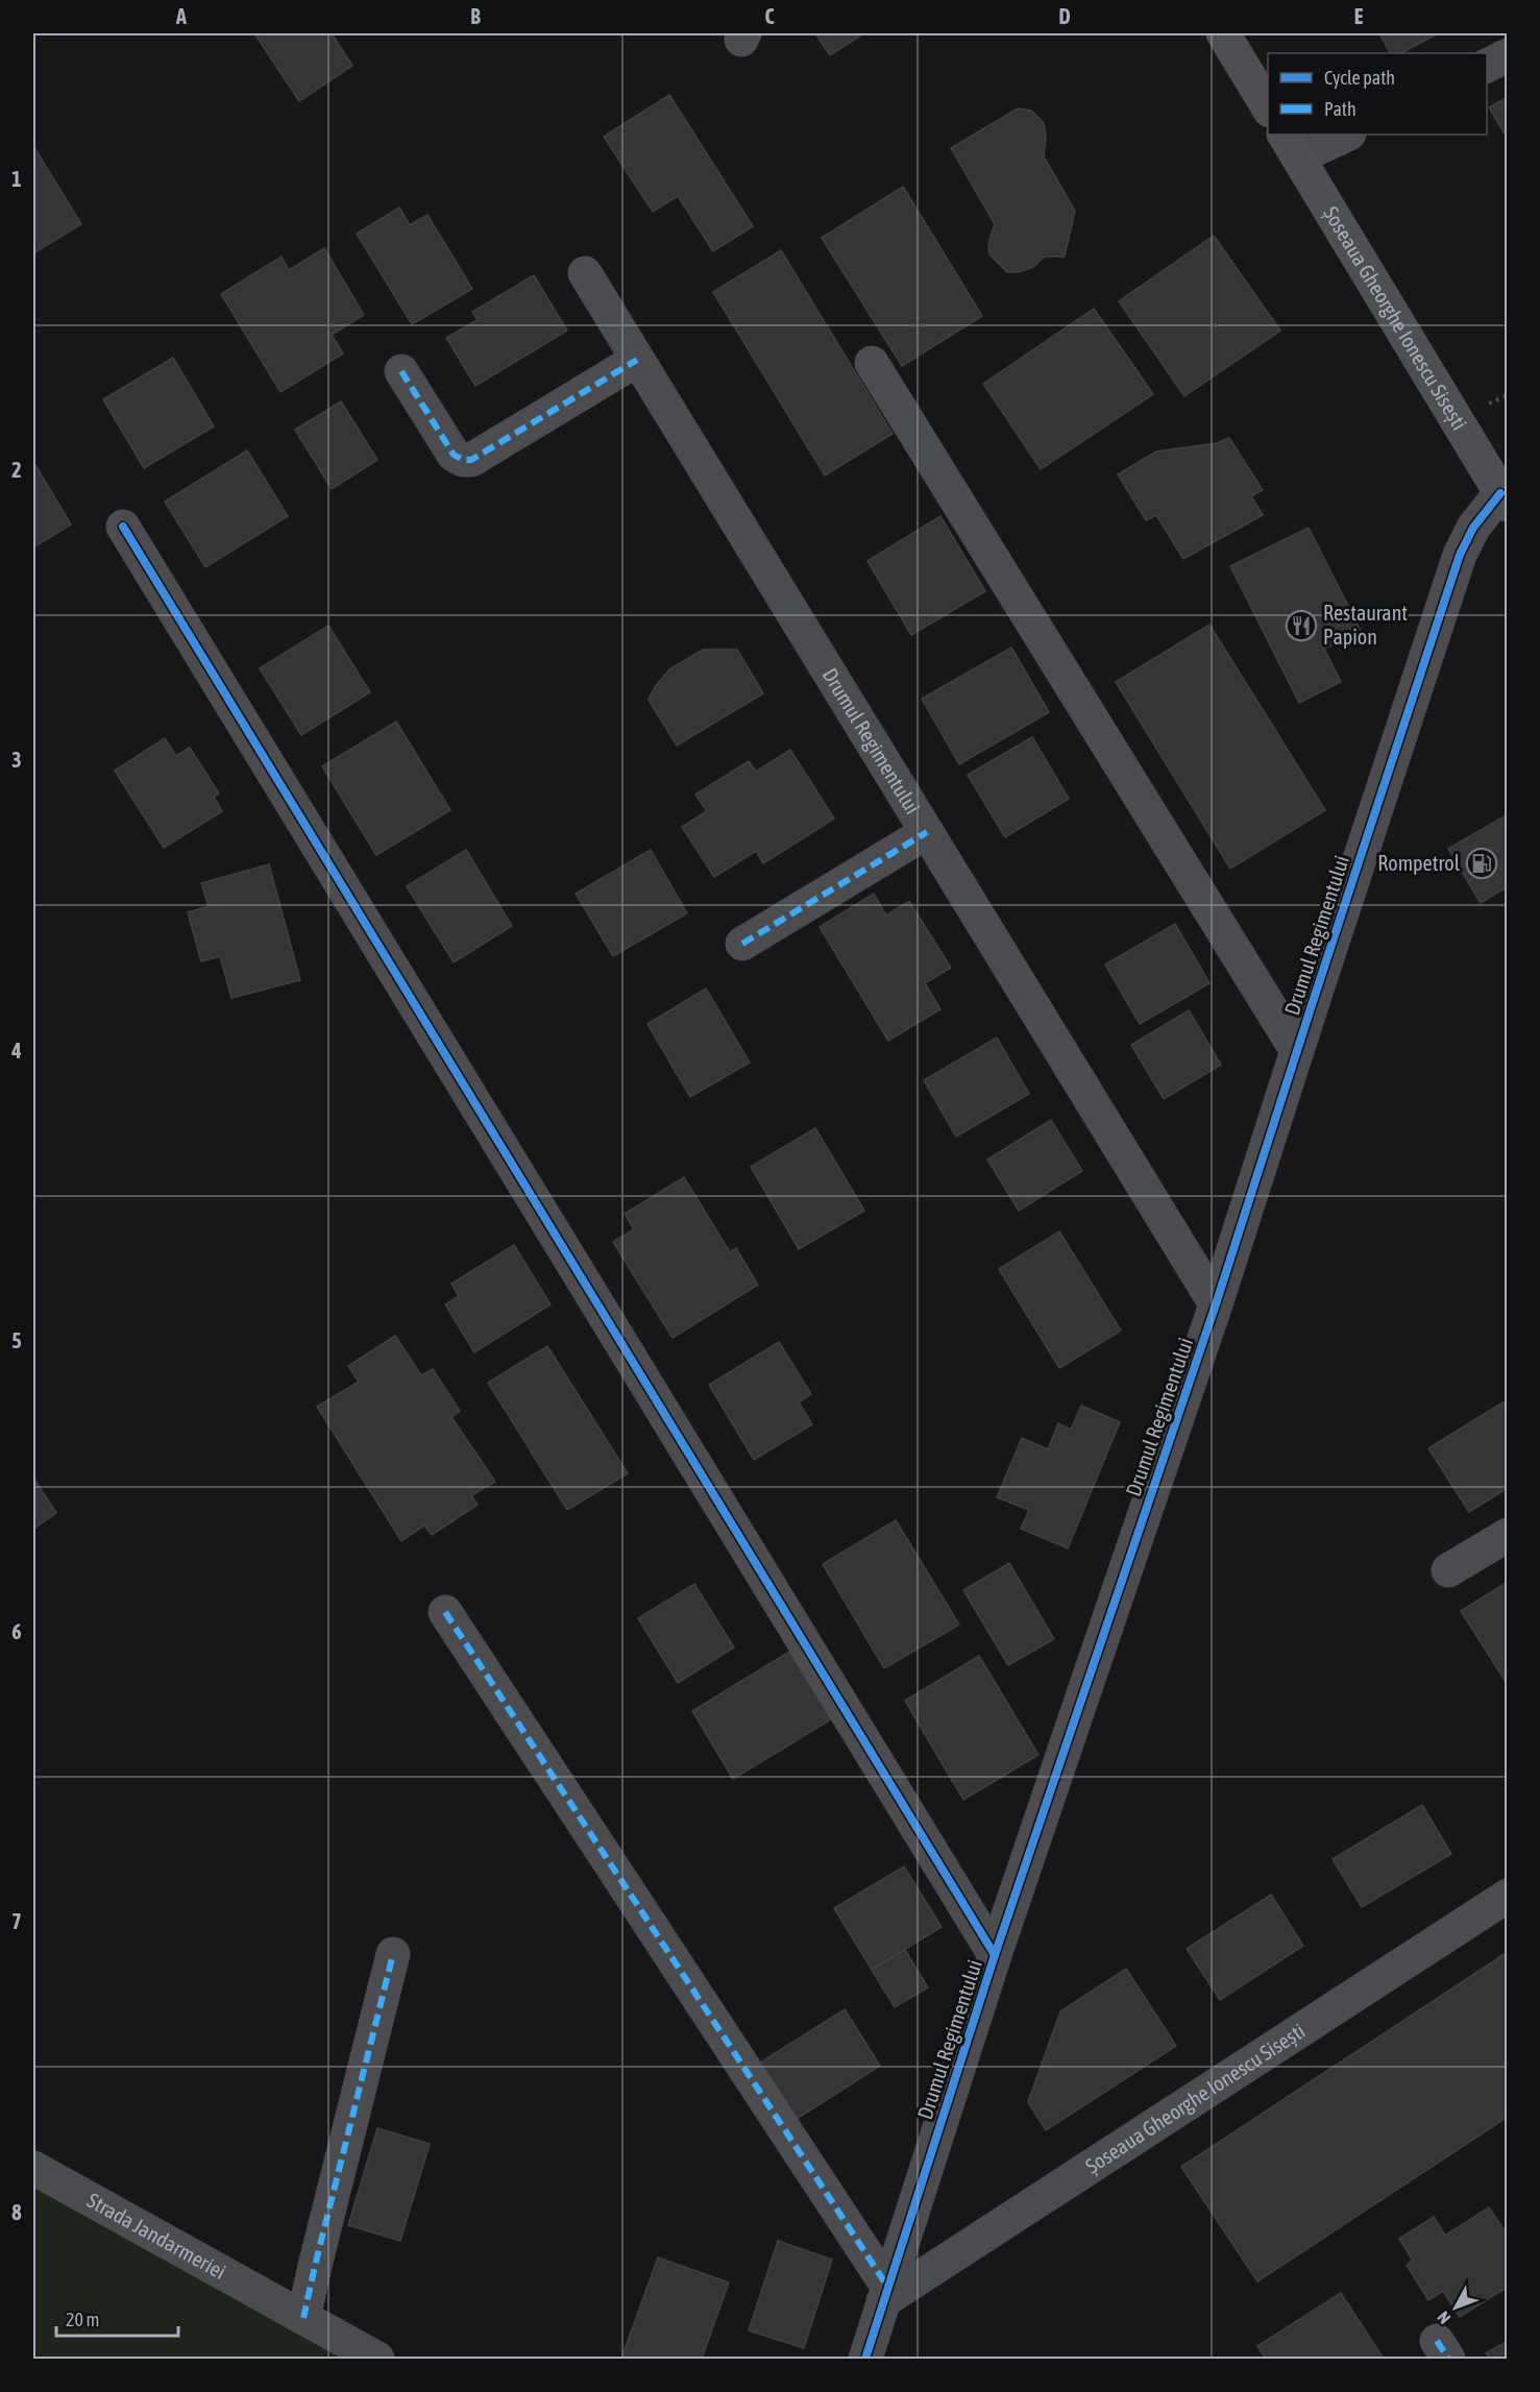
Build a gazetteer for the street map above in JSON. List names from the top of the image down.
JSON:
{
  "streets": {
    "main road": ["Șoseaua Gheorghe Ionescu Sisești"],
    "street": ["Drumul Regimentului", "Strada Jandarmeriei"]
  },
  "crossings": [
    ["Șoseaua Gheorghe Ionescu Sisești", "Drumul Regimentului"]
  ],
  "places": {
    "restaurant": ["Restaurant Papion"],
    "fuel station": ["Rompetrol"]
  },
  "legend": ["Cycle path", "Path"],
  "scale_bar": "20 m",
  "north": "bottom left",
  "grid": {
    "columns": [
      "A",
      "B",
      "C",
      "D",
      "E"
    ],
    "rows": [
      "1",
      "2",
      "3",
      "4",
      "5",
      "6",
      "7",
      "8"
    ]
  }
}
